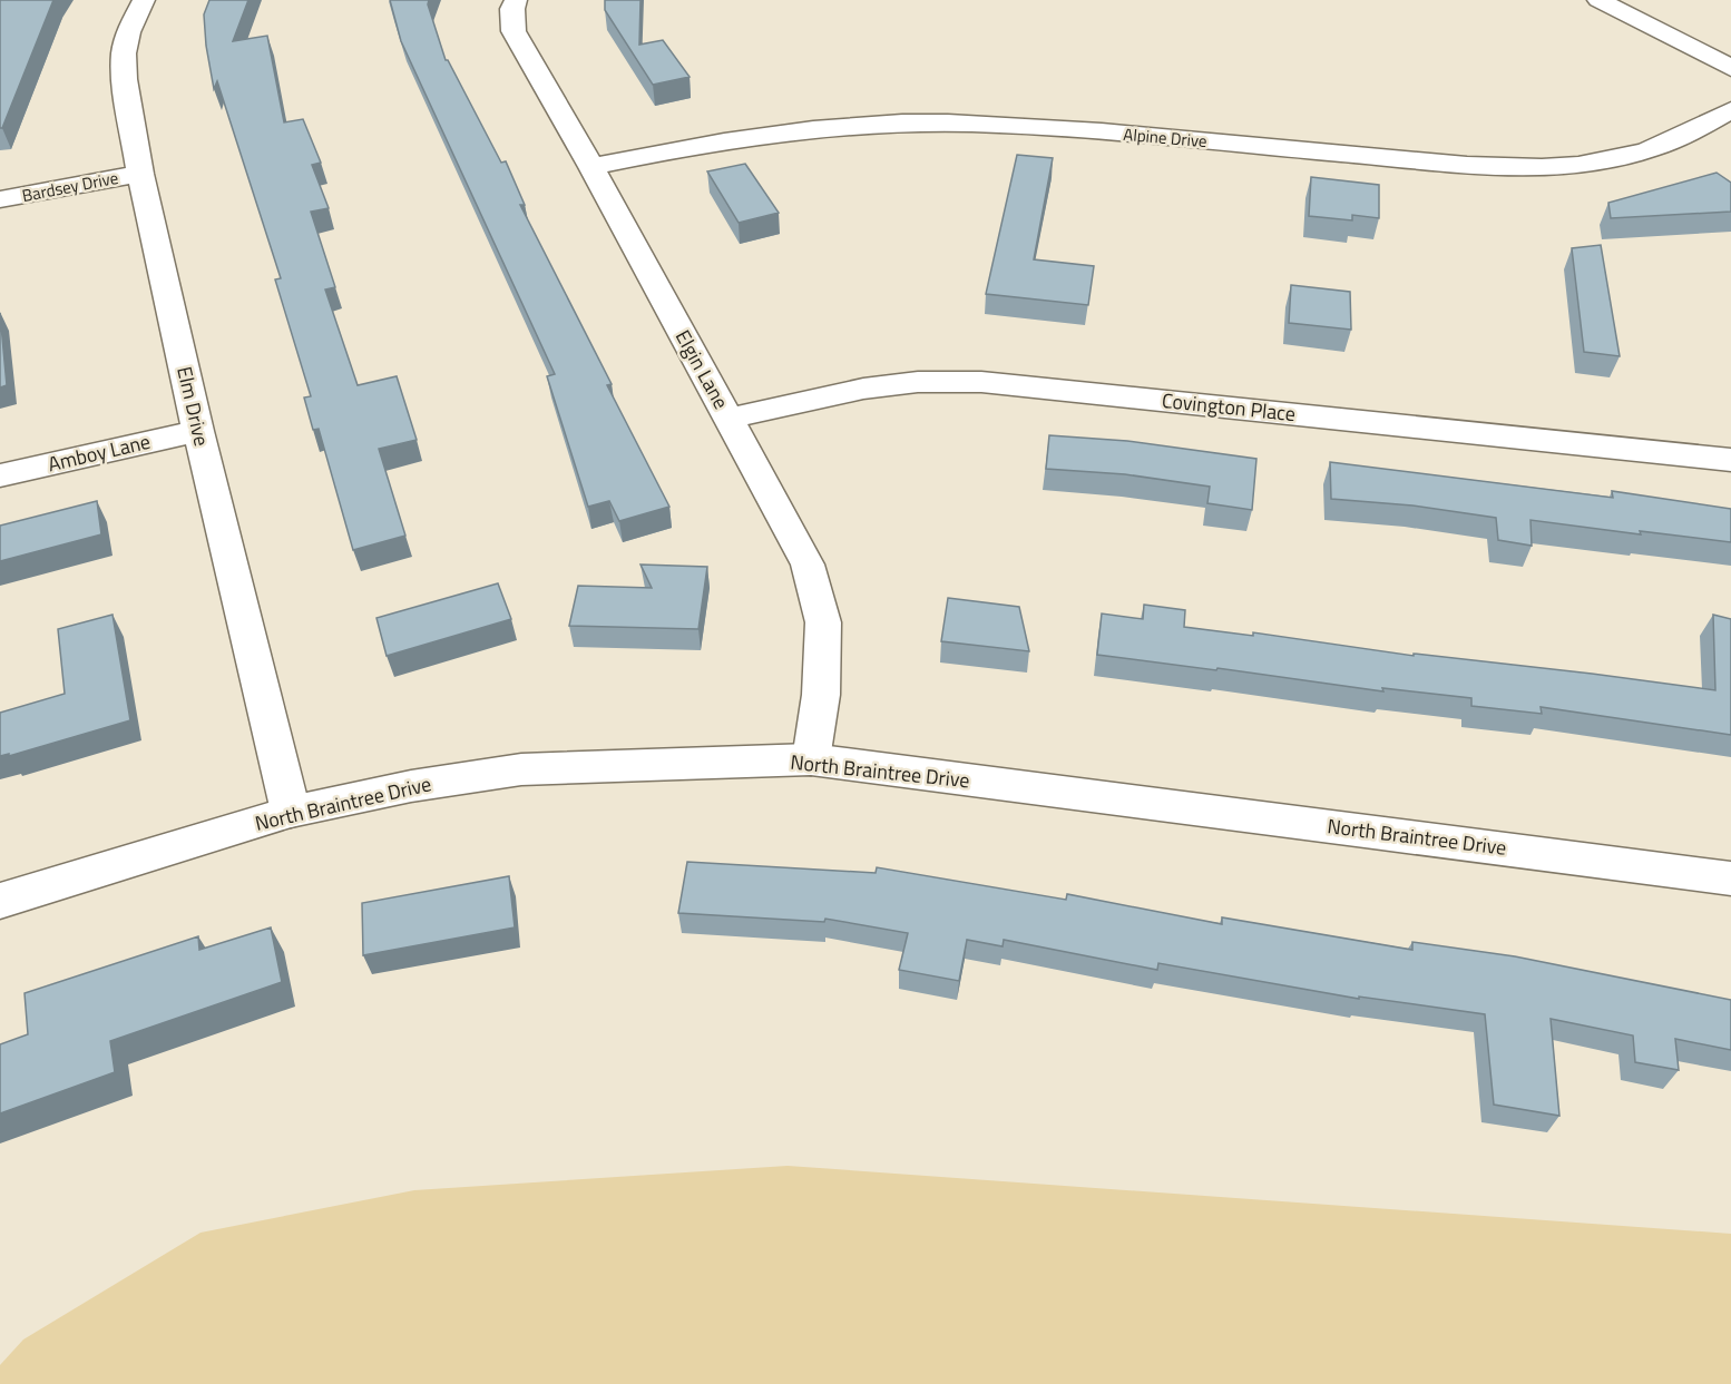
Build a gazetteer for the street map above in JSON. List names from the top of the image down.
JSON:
{
  "streets": {
    "street": [
      "Alpine Drive",
      "Bardsey Drive",
      "Elgin Lane",
      "Elm Drive",
      "Covington Place",
      "Amboy Lane",
      "North Braintree Drive"
    ]
  },
  "crossings": [
    ["Alpine Drive", "Elgin Lane"],
    ["Bardsey Drive", "Elm Drive"],
    ["Elgin Lane", "Covington Place"],
    ["Elgin Lane", "North Braintree Drive"],
    ["Elm Drive", "Amboy Lane"],
    ["Elm Drive", "North Braintree Drive"]
  ]
}
